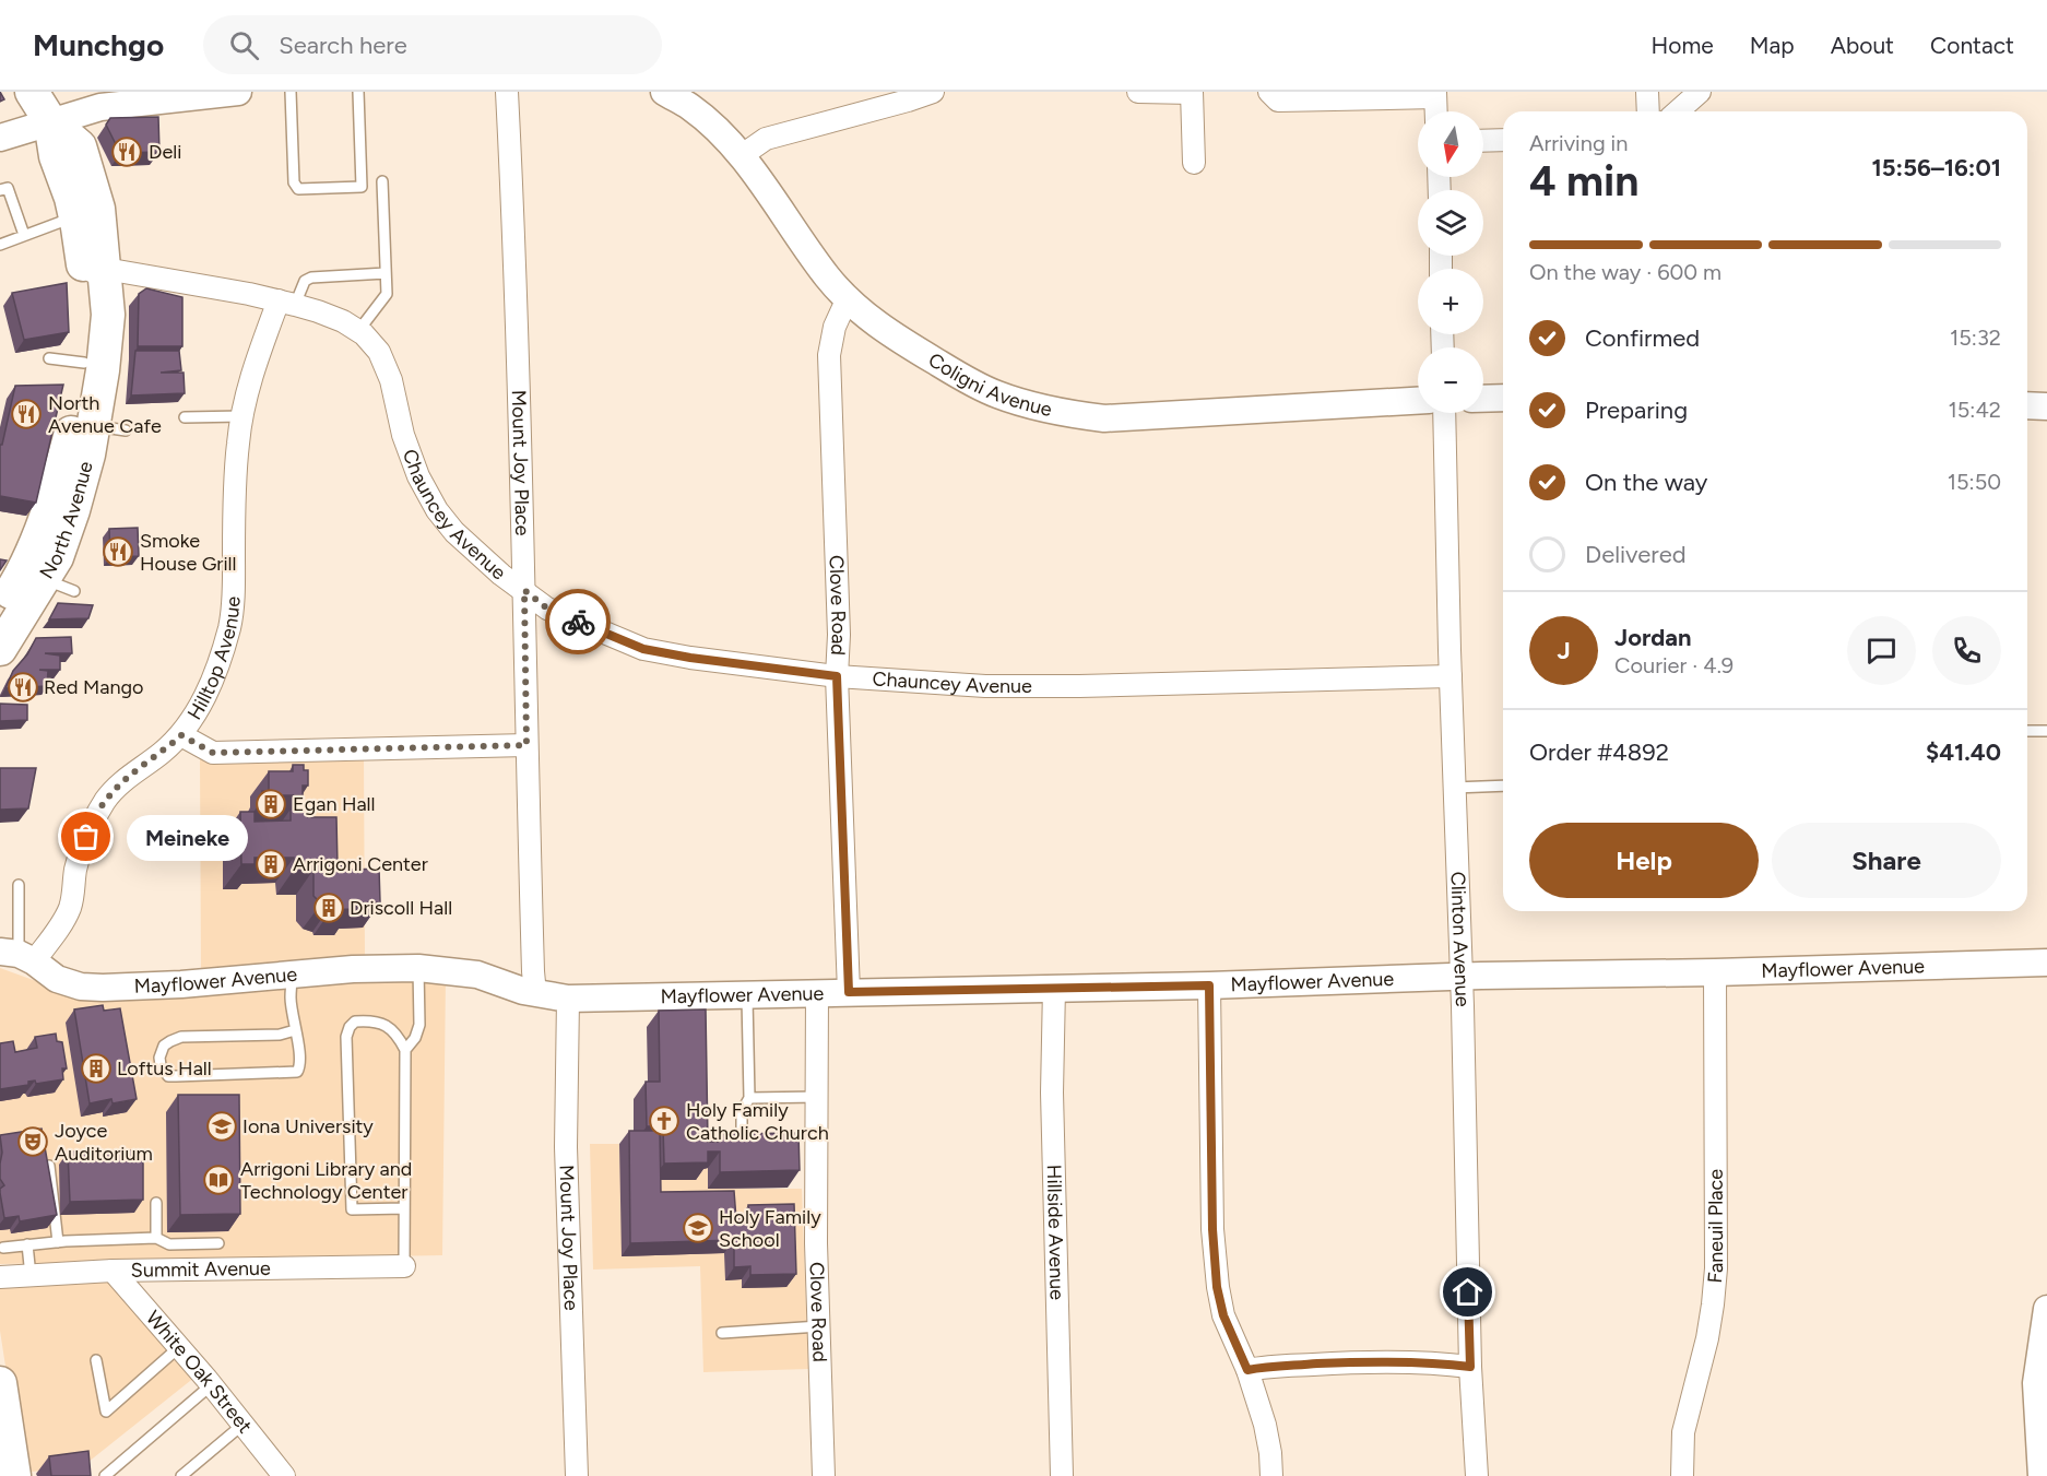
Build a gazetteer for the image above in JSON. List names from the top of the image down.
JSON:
{
  "streets": {
    "main road": ["North Avenue"],
    "street": [
      "Coligni Avenue",
      "Mount Joy Place",
      "Chauncey Avenue",
      "Clove Road",
      "Hilltop Avenue",
      "Clinton Avenue",
      "Mayflower Avenue",
      "Faneuil Place",
      "Hillside Avenue",
      "Summit Avenue",
      "White Oak Street"
    ]
  },
  "crossings": [
    ["Coligni Avenue", "Clove Road"],
    ["Mount Joy Place", "Chauncey Avenue"],
    ["Mount Joy Place", "Mayflower Avenue"],
    ["Chauncey Avenue", "North Avenue"],
    ["Chauncey Avenue", "Clove Road"],
    ["Chauncey Avenue", "Hilltop Avenue"],
    ["Chauncey Avenue", "Clinton Avenue"],
    ["Clove Road", "Mayflower Avenue"],
    ["Hilltop Avenue", "Mayflower Avenue"],
    ["Clinton Avenue", "Mayflower Avenue"],
    ["Mayflower Avenue", "Faneuil Place"],
    ["Mayflower Avenue", "Hillside Avenue"],
    ["Summit Avenue", "White Oak Street"]
  ],
  "places": {
    "restaurant": [
      "Deli",
      "North Avenue Cafe",
      "Smoke House Grill",
      "Red Mango"
    ],
    "building": [
      "Egan Hall",
      "Arrigoni Center",
      "Driscoll Hall",
      "Loftus Hall"
    ],
    "other": ["Meineke"],
    "church": ["Holy Family Catholic Church"],
    "school or university": ["Iona University", "Holy Family School"],
    "theatre": ["Joyce Auditorium"],
    "library": ["Arrigoni Library and Technology Center"]
  },
  "north": "bottom",
  "page": {
    "header": "Munchgo",
    "search": "Search here",
    "nav": [
      "Home",
      "Map",
      "About",
      "Contact"
    ],
    "map_buttons": ["+", "−"],
    "heading": ["4 min", "Arriving in", "15:56–16:01"],
    "panel": [
      "Jordan",
      "Courier · 4.9",
      "Order #4892",
      "$41.40"
    ],
    "bar": "On the way · 600 m",
    "list": [
      ["Confirmed", "15:32"],
      ["Preparing", "15:42"],
      ["On the way", "15:50"],
      "Delivered"
    ],
    "round": "J",
    "buttons": ["Help", "Share"],
    "bubble": "Meineke"
  }
}
